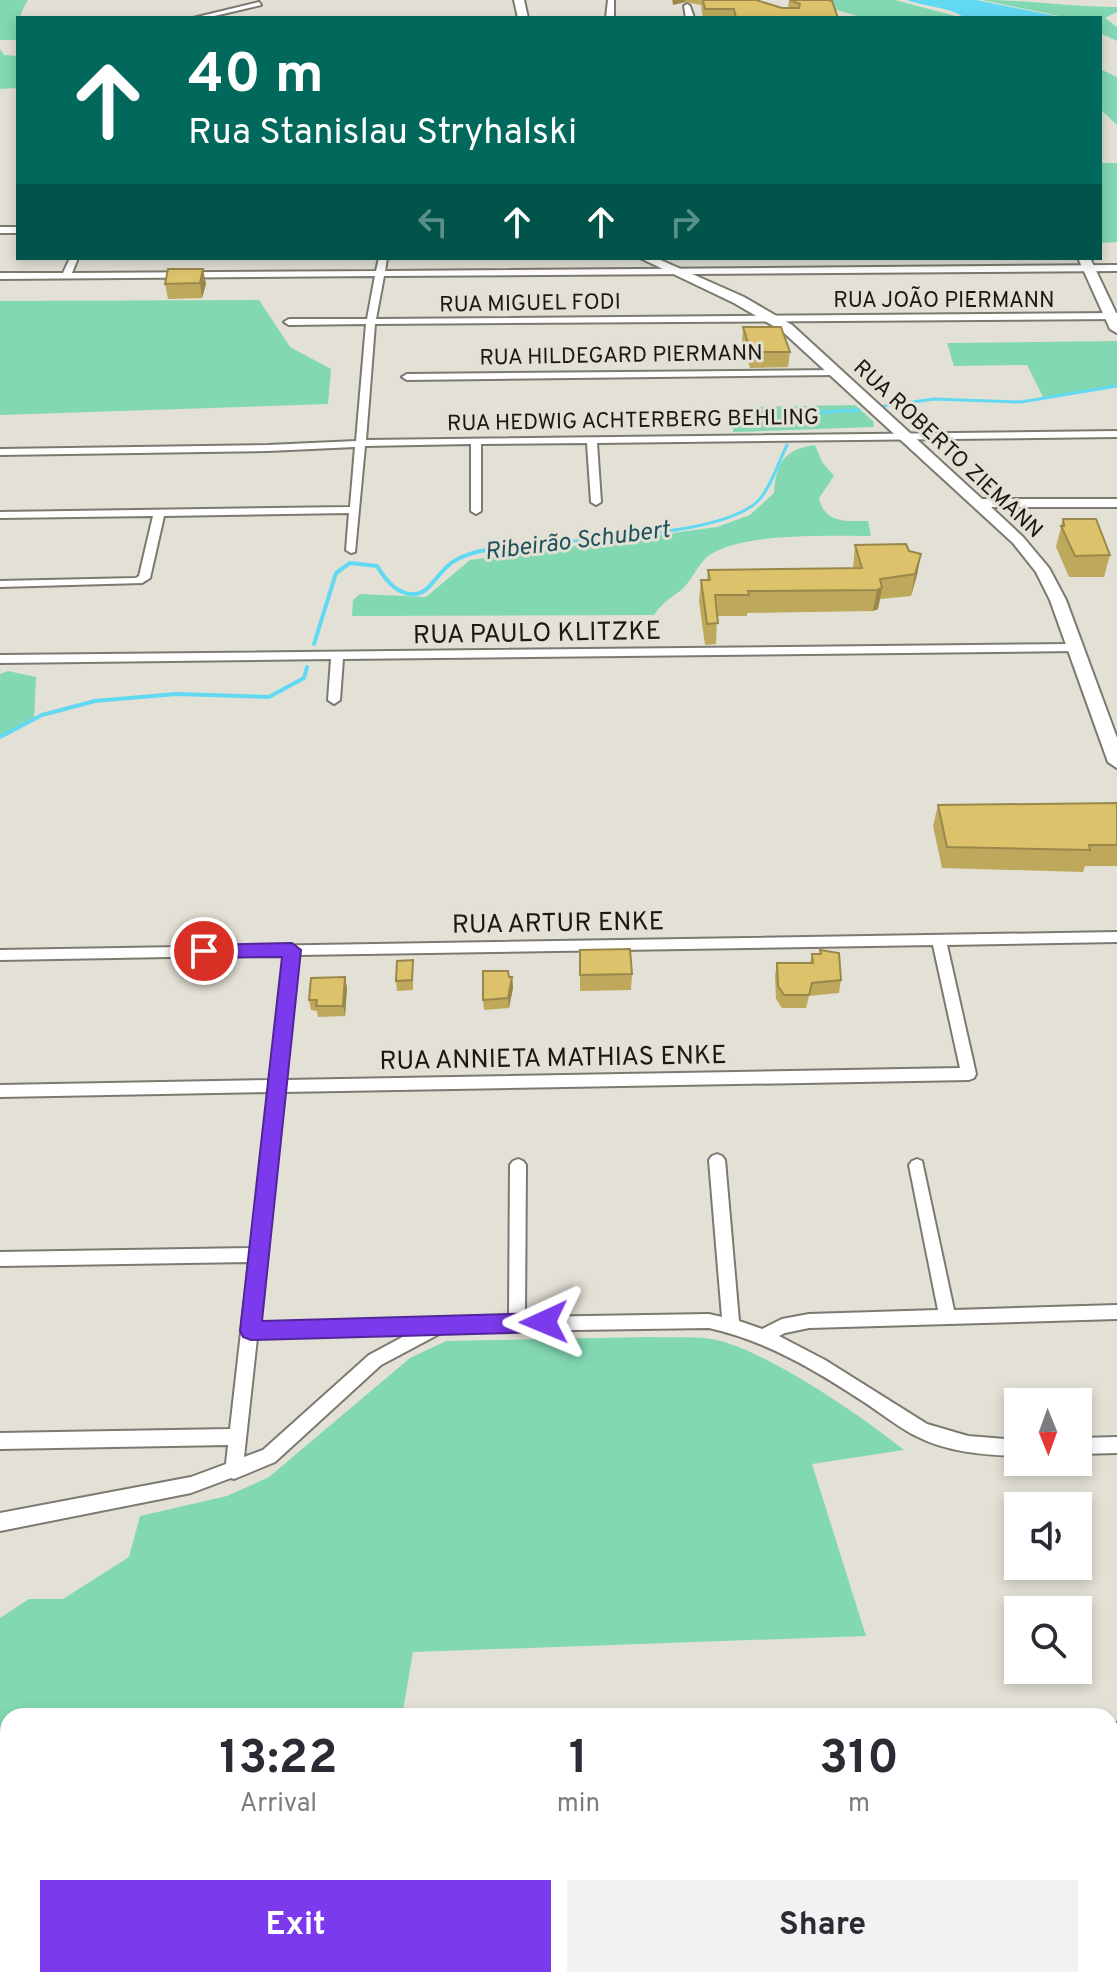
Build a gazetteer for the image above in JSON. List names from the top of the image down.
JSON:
{
  "streets": {
    "main road": ["RUA ROBERTO ZIEMANN"],
    "street": [
      "RUA JOÃO PIERMANN",
      "RUA MIGUEL FODI",
      "RUA HILDEGARD PIERMANN",
      "RUA HEDWIG ACHTERBERG BEHLING",
      "RUA PAULO KLITZKE",
      "RUA ARTUR ENKE",
      "RUA ANNIETA MATHIAS ENKE"
    ]
  },
  "crossings": [
    ["RUA JOÃO PIERMANN", "RUA MIGUEL FODI"],
    ["RUA JOÃO PIERMANN", "RUA ROBERTO ZIEMANN"],
    ["RUA MIGUEL FODI", "RUA ROBERTO ZIEMANN"],
    ["RUA HILDEGARD PIERMANN", "RUA ROBERTO ZIEMANN"],
    ["RUA HEDWIG ACHTERBERG BEHLING", "RUA ROBERTO ZIEMANN"],
    ["RUA ROBERTO ZIEMANN", "RUA PAULO KLITZKE"],
    ["RUA ARTUR ENKE", "RUA ANNIETA MATHIAS ENKE"]
  ],
  "water": ["Ribeirão Schubert"],
  "north": "bottom",
  "page": {
    "turn": ["40 m", "Rua Stanislau Stryhalski"],
    "eta": [
      "13:22",
      "Arrival",
      "1",
      "min",
      "310",
      "m"
    ],
    "buttons": ["Exit", "Share"]
  }
}
